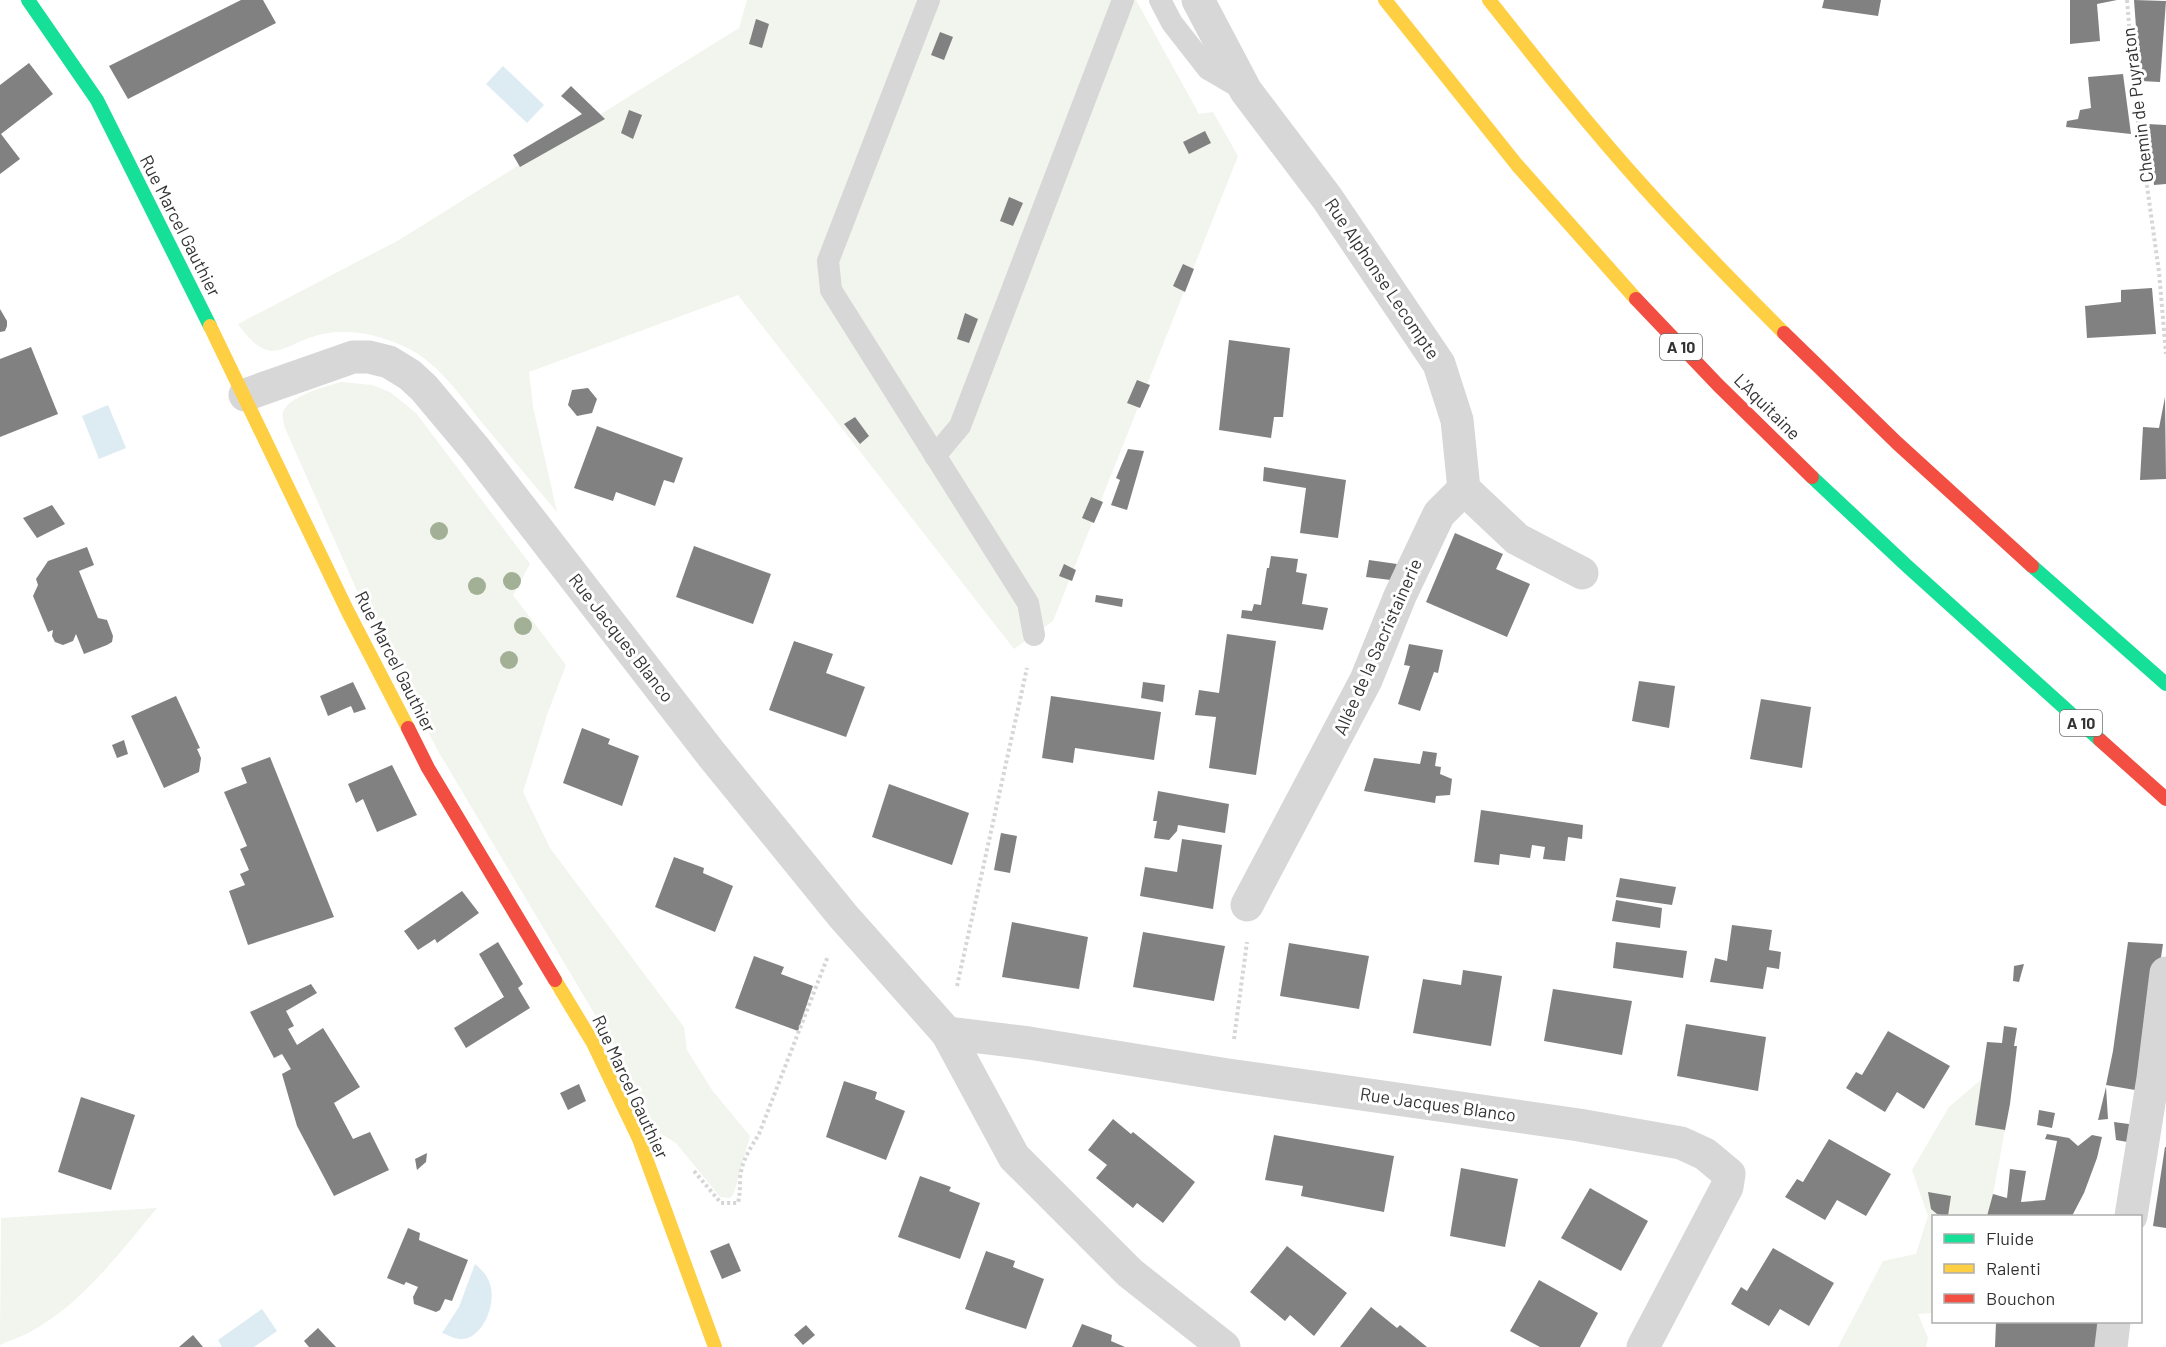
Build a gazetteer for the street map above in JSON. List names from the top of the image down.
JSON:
{
  "streets": {
    "main road": ["Rue Marcel Gauthier", "A 10", "L'Aquitaine"],
    "street": ["Rue Alphonse Lecompte", "Rue Jacques Blanco", "Allée de la Sacristainerie"],
    "path": ["Chemin de Puyraton"]
  },
  "crossings": [
    ["Rue Marcel Gauthier", "Rue Jacques Blanco"],
    ["Rue Alphonse Lecompte", "Allée de la Sacristainerie"]
  ],
  "legend": ["Fluide", "Ralenti", "Bouchon"]
}
